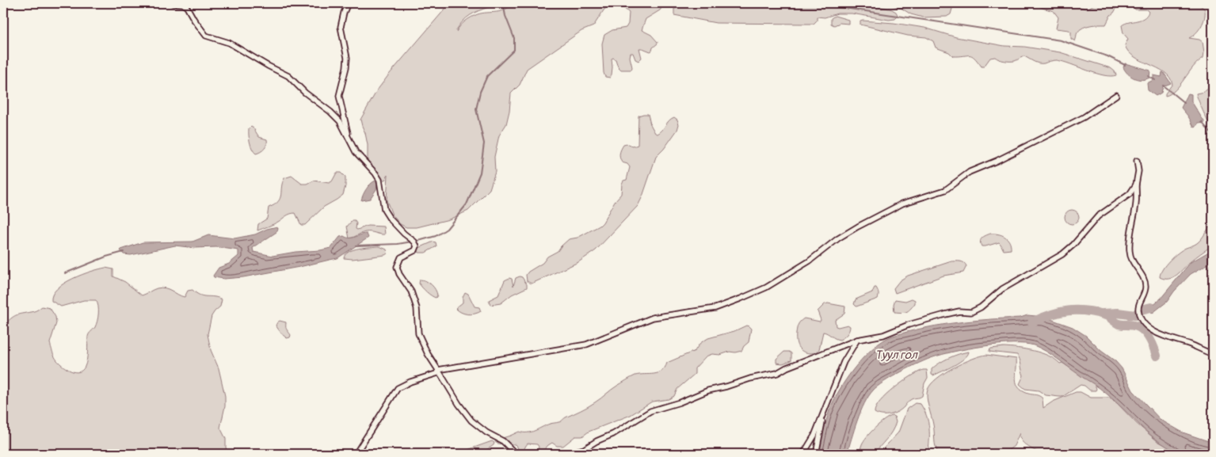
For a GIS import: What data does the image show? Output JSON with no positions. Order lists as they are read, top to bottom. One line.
{"water":["Туул гол"]}
